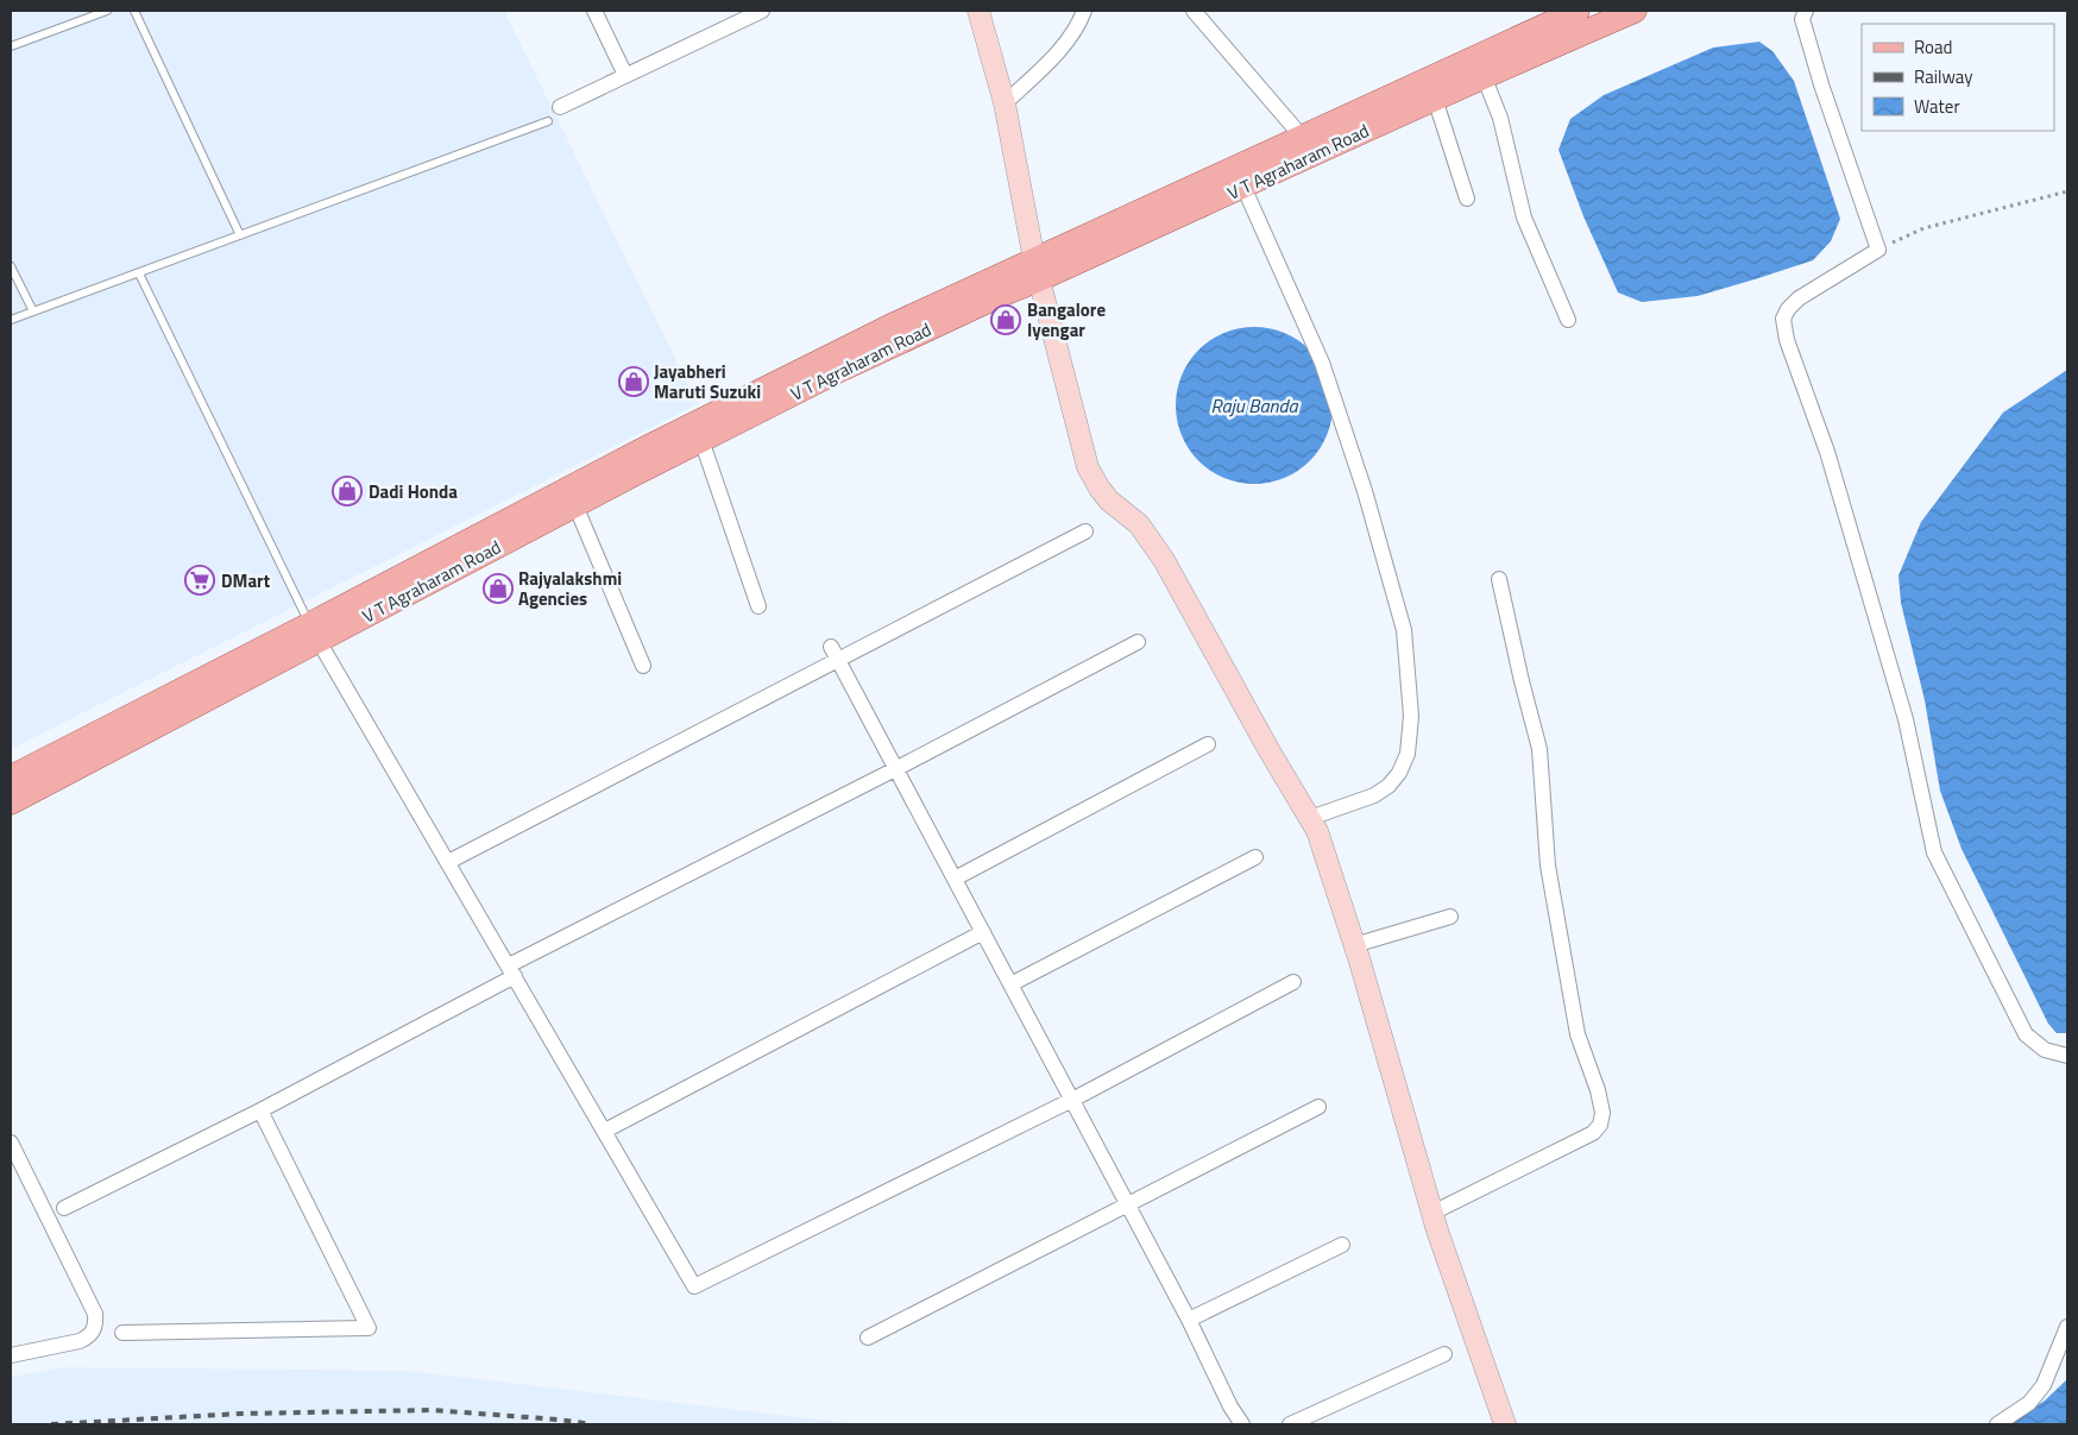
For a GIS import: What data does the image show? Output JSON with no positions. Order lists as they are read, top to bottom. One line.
{"streets":{"main road":["V T Agraharam Road"]},"water":["Raju Banda"],"places":{"shop":["Bangalore Iyengar","Jayabheri Maruti Suzuki","Dadi Honda","Rajyalakshmi Agencies"],"supermarket":["DMart"]},"legend":["Road","Railway","Water"]}
